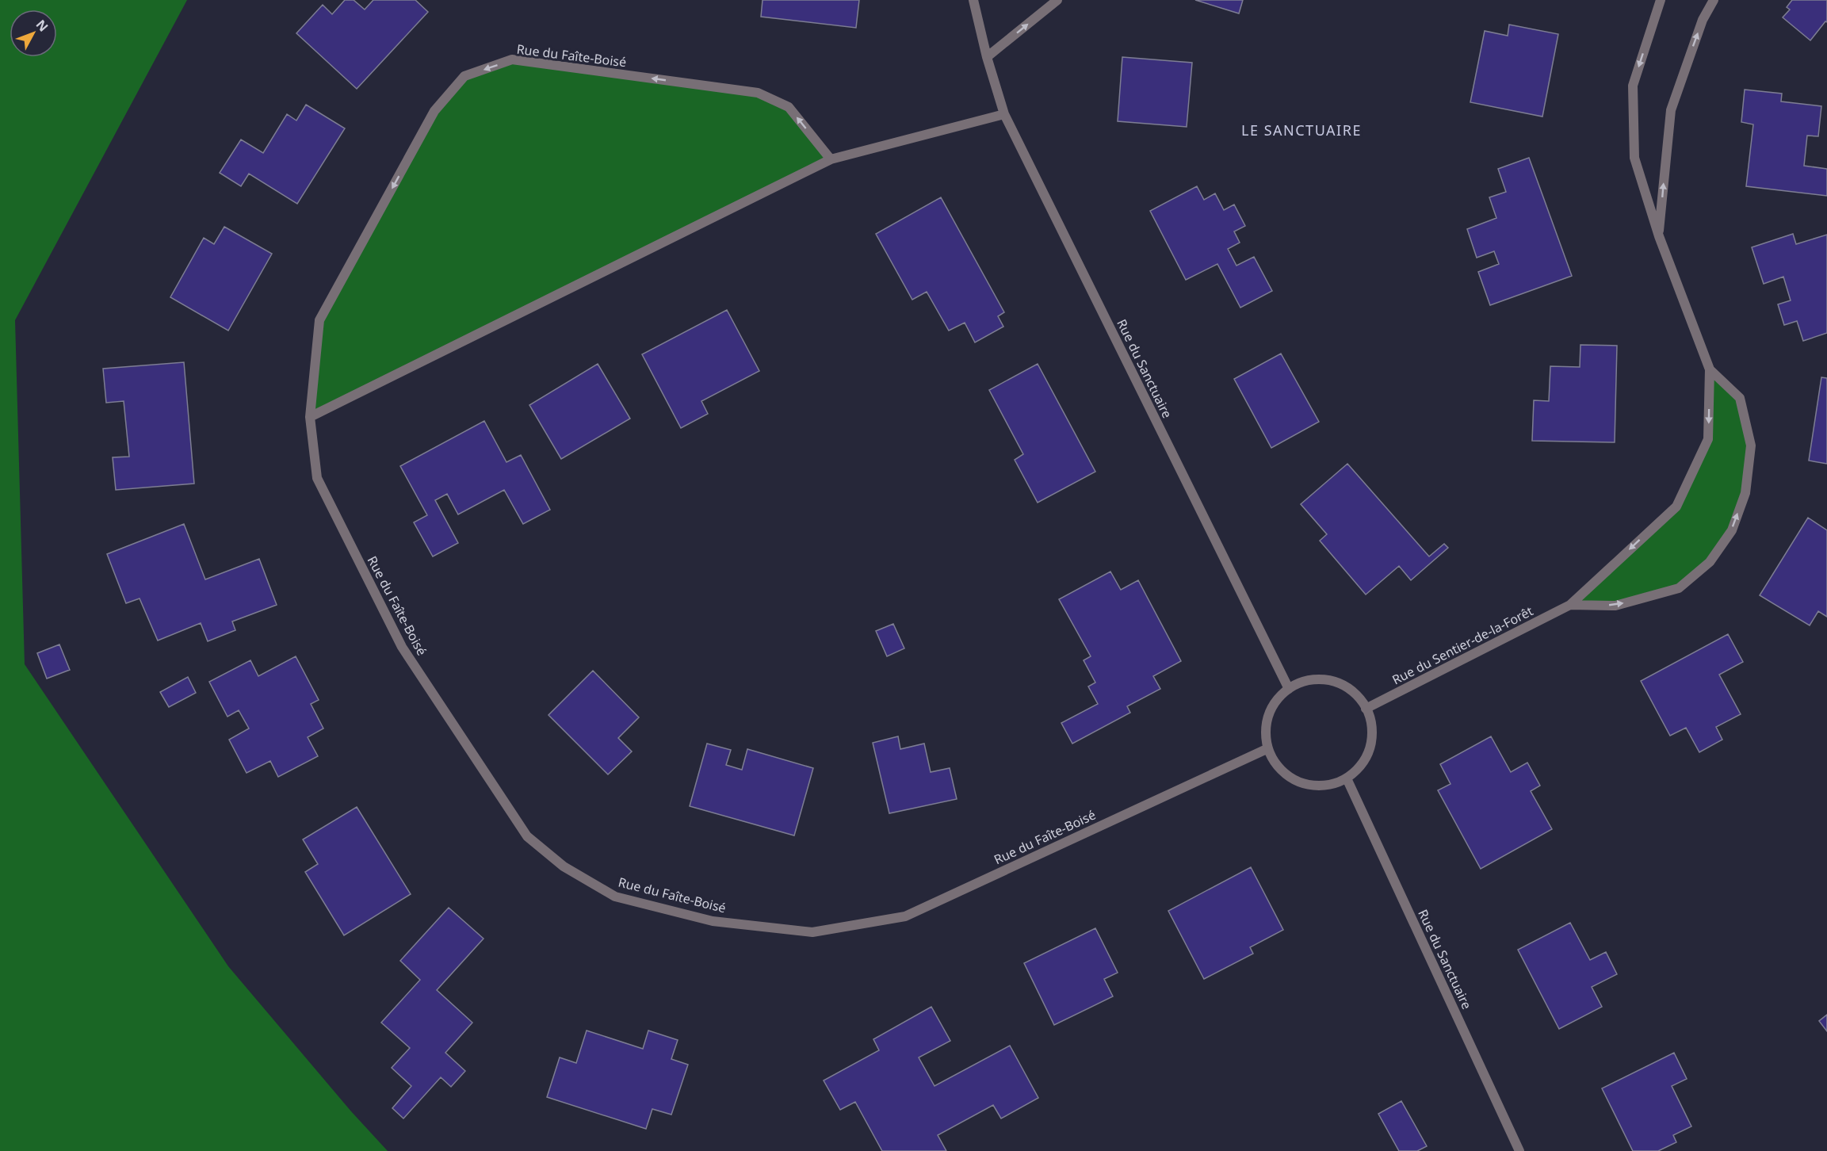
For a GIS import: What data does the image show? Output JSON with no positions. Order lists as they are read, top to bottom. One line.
{"streets":{"street":["Rue du Faîte-Boisé","Rue du Sanctuaire","Rue du Sentier-de-la-Forêt"]},"crossings":[["Rue du Faîte-Boisé","Rue du Sanctuaire"],["Rue du Faîte-Boisé","Rue du Sentier-de-la-Forêt"],["Rue du Sanctuaire","Rue du Sentier-de-la-Forêt"]],"districts":["LE SANCTUAIRE"],"north":"top right"}
